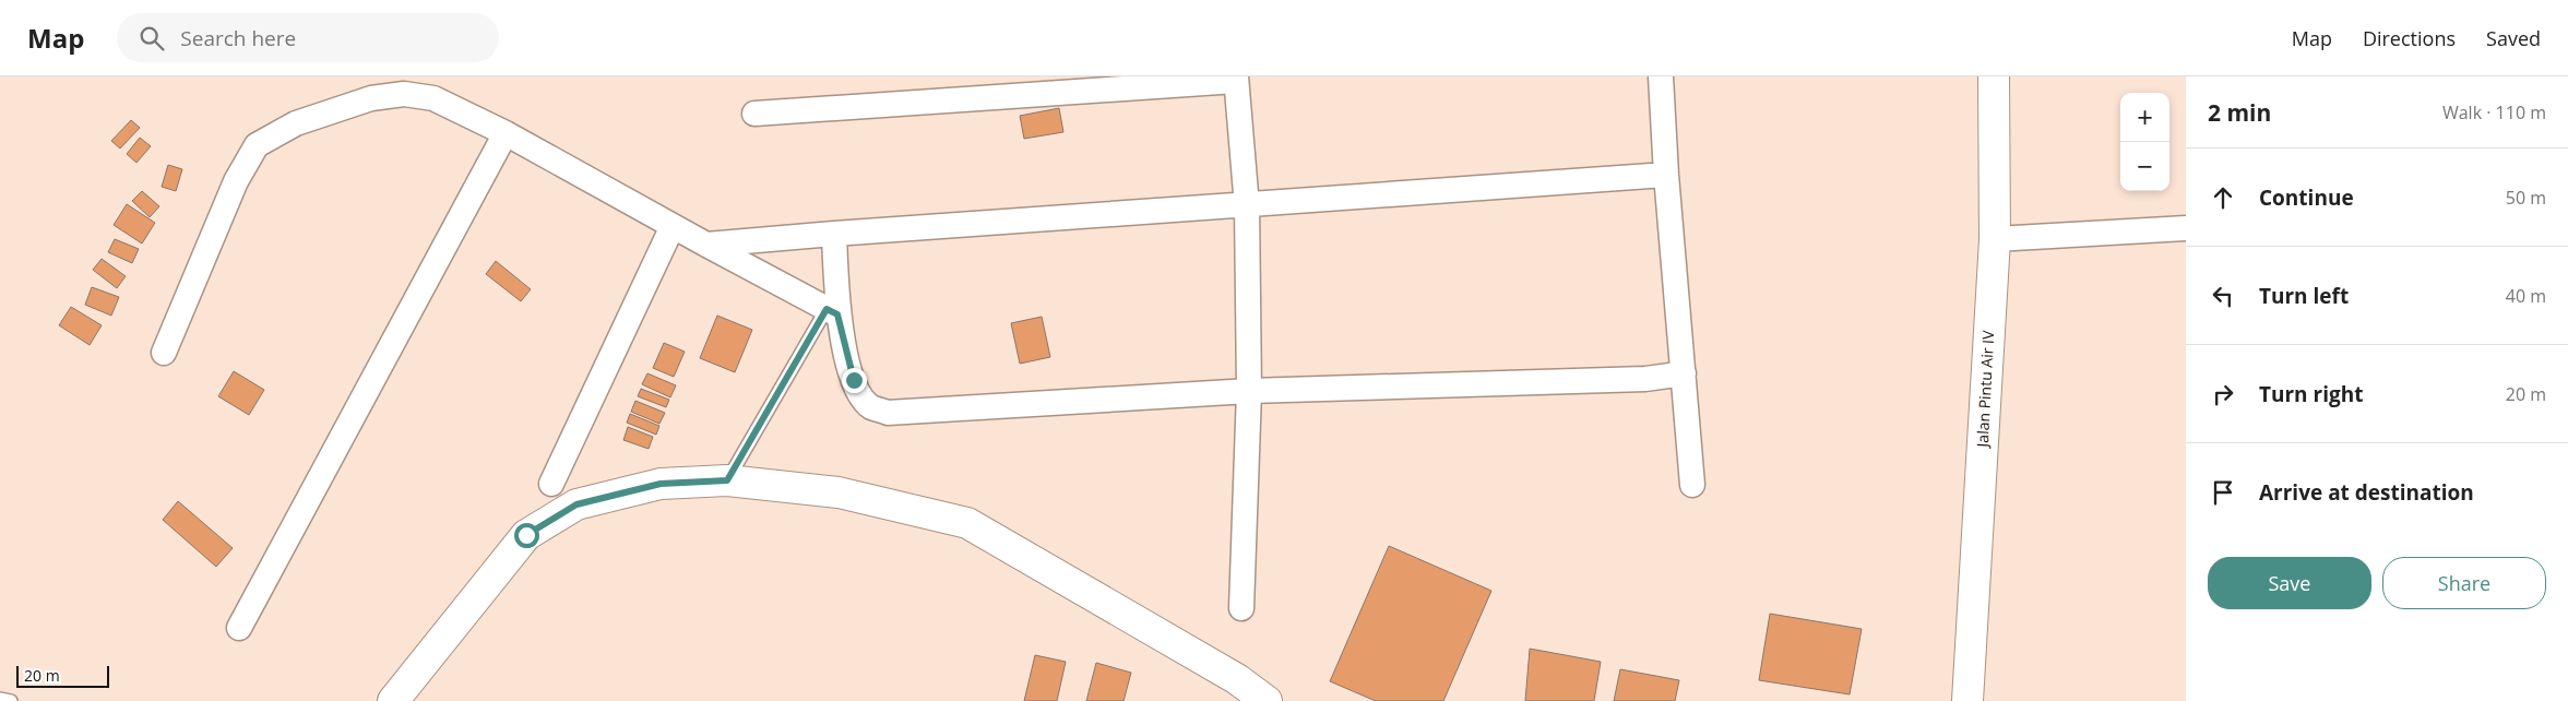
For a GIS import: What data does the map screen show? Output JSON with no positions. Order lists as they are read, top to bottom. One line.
{"streets":{"main road":["Jalan Pintu Air IV"]},"scale_bar":"20 m","page":{"header":"Map","search":"Search here","nav":["Map","Directions","Saved"],"heading":["2 min","Walk · 110 m"],"map_buttons":["+","−"],"list":[["Continue","50 m"],["Turn left","40 m"],["Turn right","20 m"],"Arrive at destination"],"buttons":["Save","Share"],"scale":"20 m"}}
